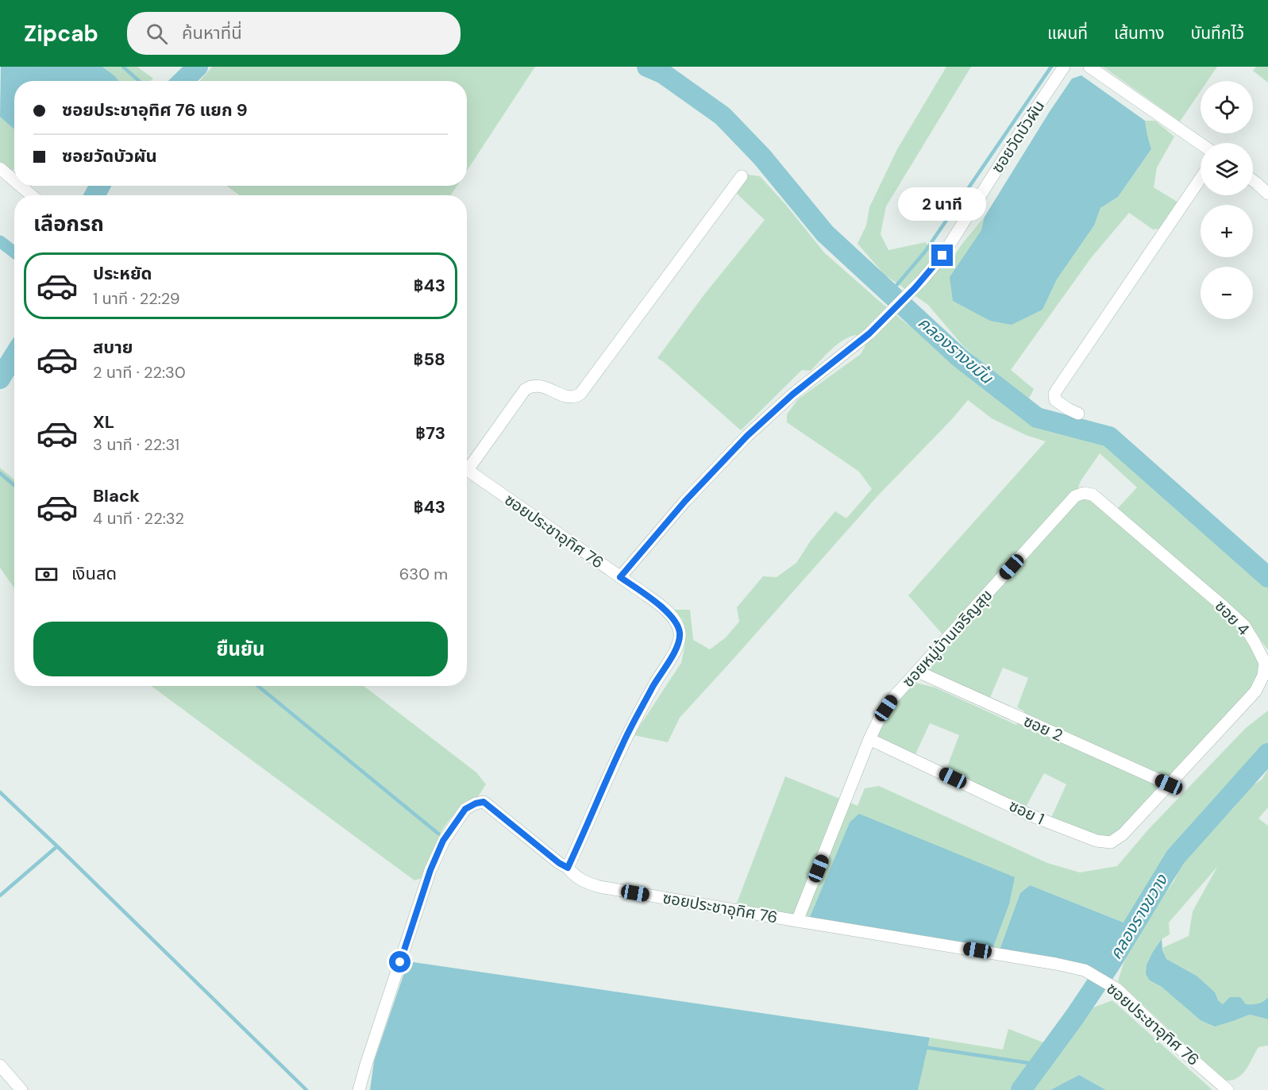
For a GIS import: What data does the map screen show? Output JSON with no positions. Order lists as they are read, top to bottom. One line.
{"streets":{"street":["ซอยวัดบัวผัน","ซอยประชาอุทิศ 76","ซอย 4","ซอยหมู่บ้านเจริญสุข","ซอย 2","ซอย 1"]},"crossings":[["ซอยวัดบัวผัน","ซอยประชาอุทิศ 76"],["ซอยประชาอุทิศ 76","ซอยหมู่บ้านเจริญสุข"],["ซอย 4","ซอยหมู่บ้านเจริญสุข"],["ซอย 4","ซอย 2"],["ซอย 4","ซอย 1"],["ซอยหมู่บ้านเจริญสุข","ซอย 2"],["ซอยหมู่บ้านเจริญสุข","ซอย 1"],["ซอย 2","ซอย 1"]],"water":["คลองรางขมิ้น","คลองรางขวาง"],"page":{"header":"Zipcab","search":"ค้นหาที่นี่","nav":["แผนที่","เส้นทาง","บันทึกไว้"],"map_buttons":["+","−"],"banner":["ซอยประชาอุทิศ 76 แยก 9","ซอยวัดบัวผัน"],"bubble":"2 นาที","heading":"เลือกรถ","list":[{"name":"ประหยัด","note":"1 นาที · 22:29","value":"฿43"},{"name":"สบาย","note":"2 นาที · 22:30","value":"฿58"},{"name":"XL","note":"3 นาที · 22:31","value":"฿73"},{"name":"Black","note":"4 นาที · 22:32","value":"฿43"}],"pay":["เงินสด","630 m"],"buttons":"ยืนยัน"}}
